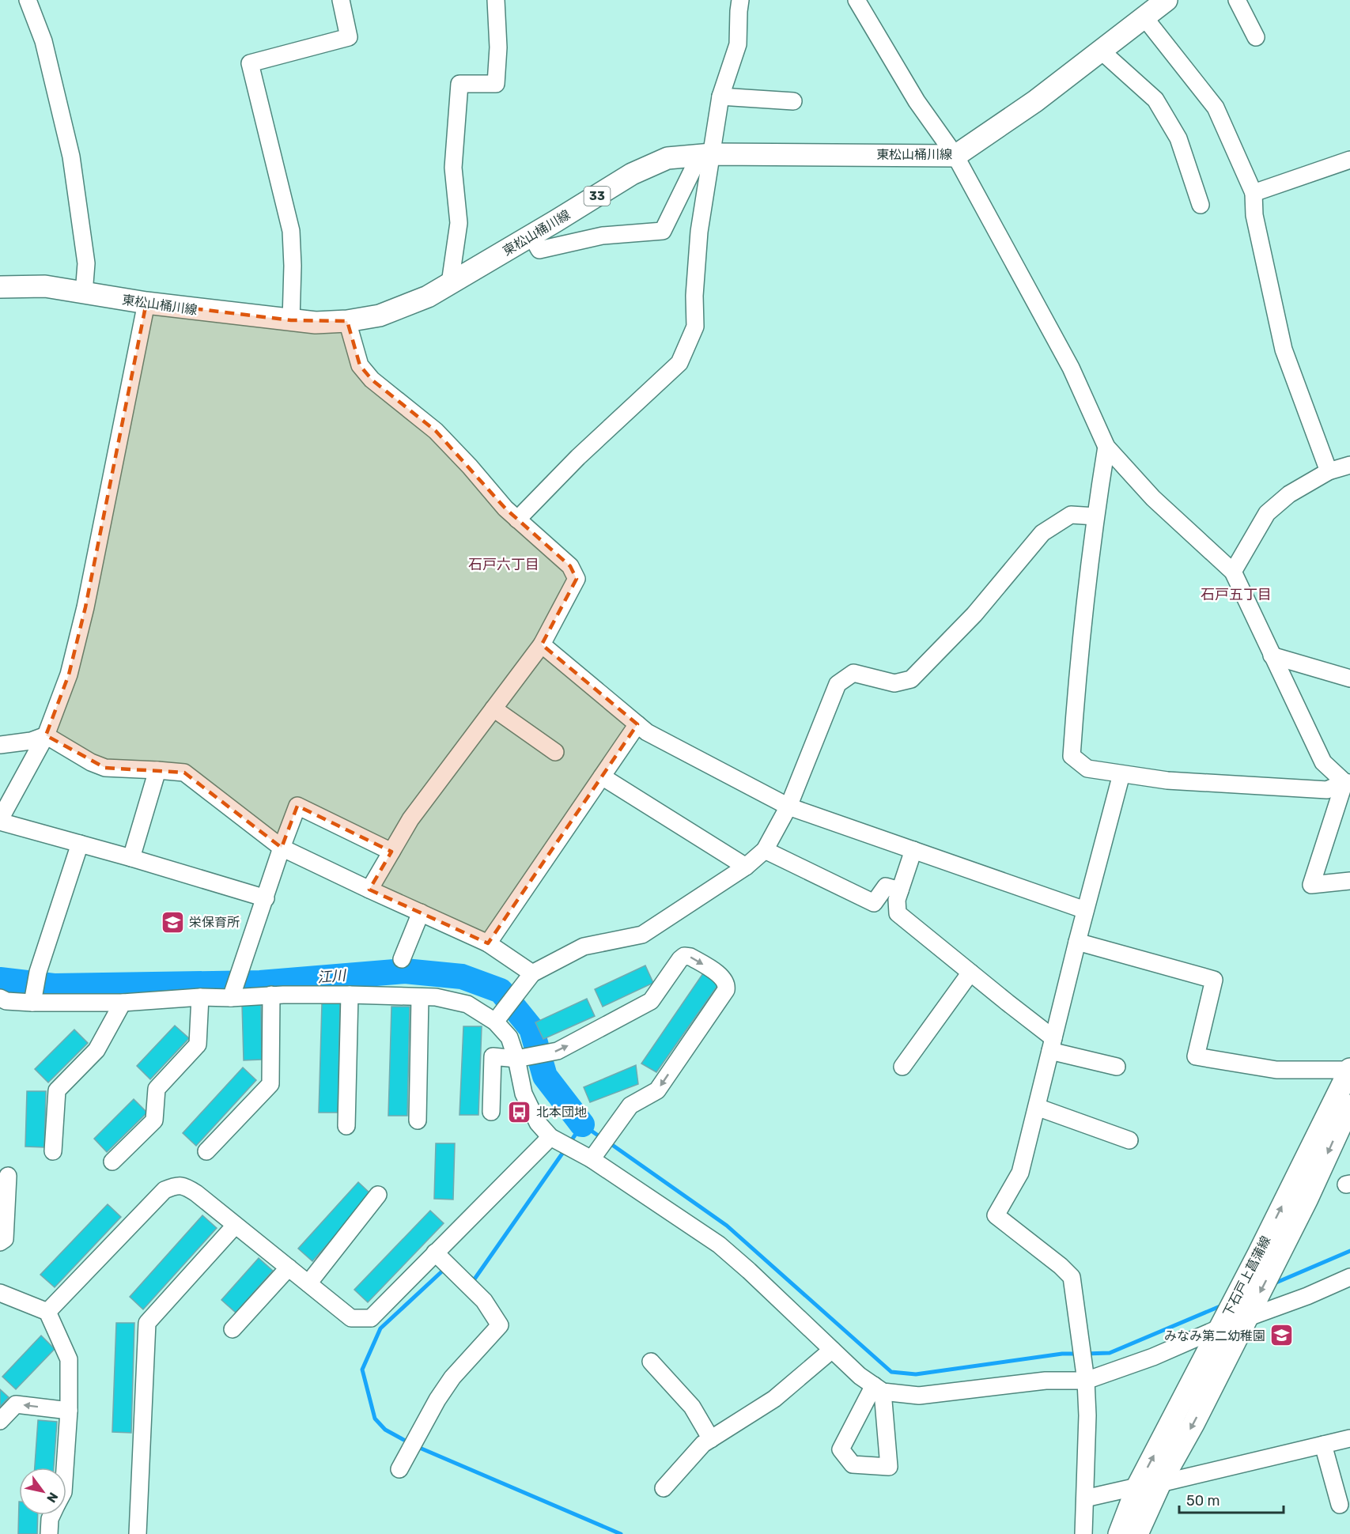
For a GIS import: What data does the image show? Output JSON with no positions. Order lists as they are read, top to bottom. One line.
{"streets":{"main road":["東松山桶川線","33","下石戸上菖蒲線"]},"districts":["石戸六丁目","石戸五丁目"],"water":["江川"],"places":{"school or university":["栄保育所","みなみ第二幼稚園"],"bus stop":["北本団地"]},"scale_bar":"50 m","north":"bottom right"}
